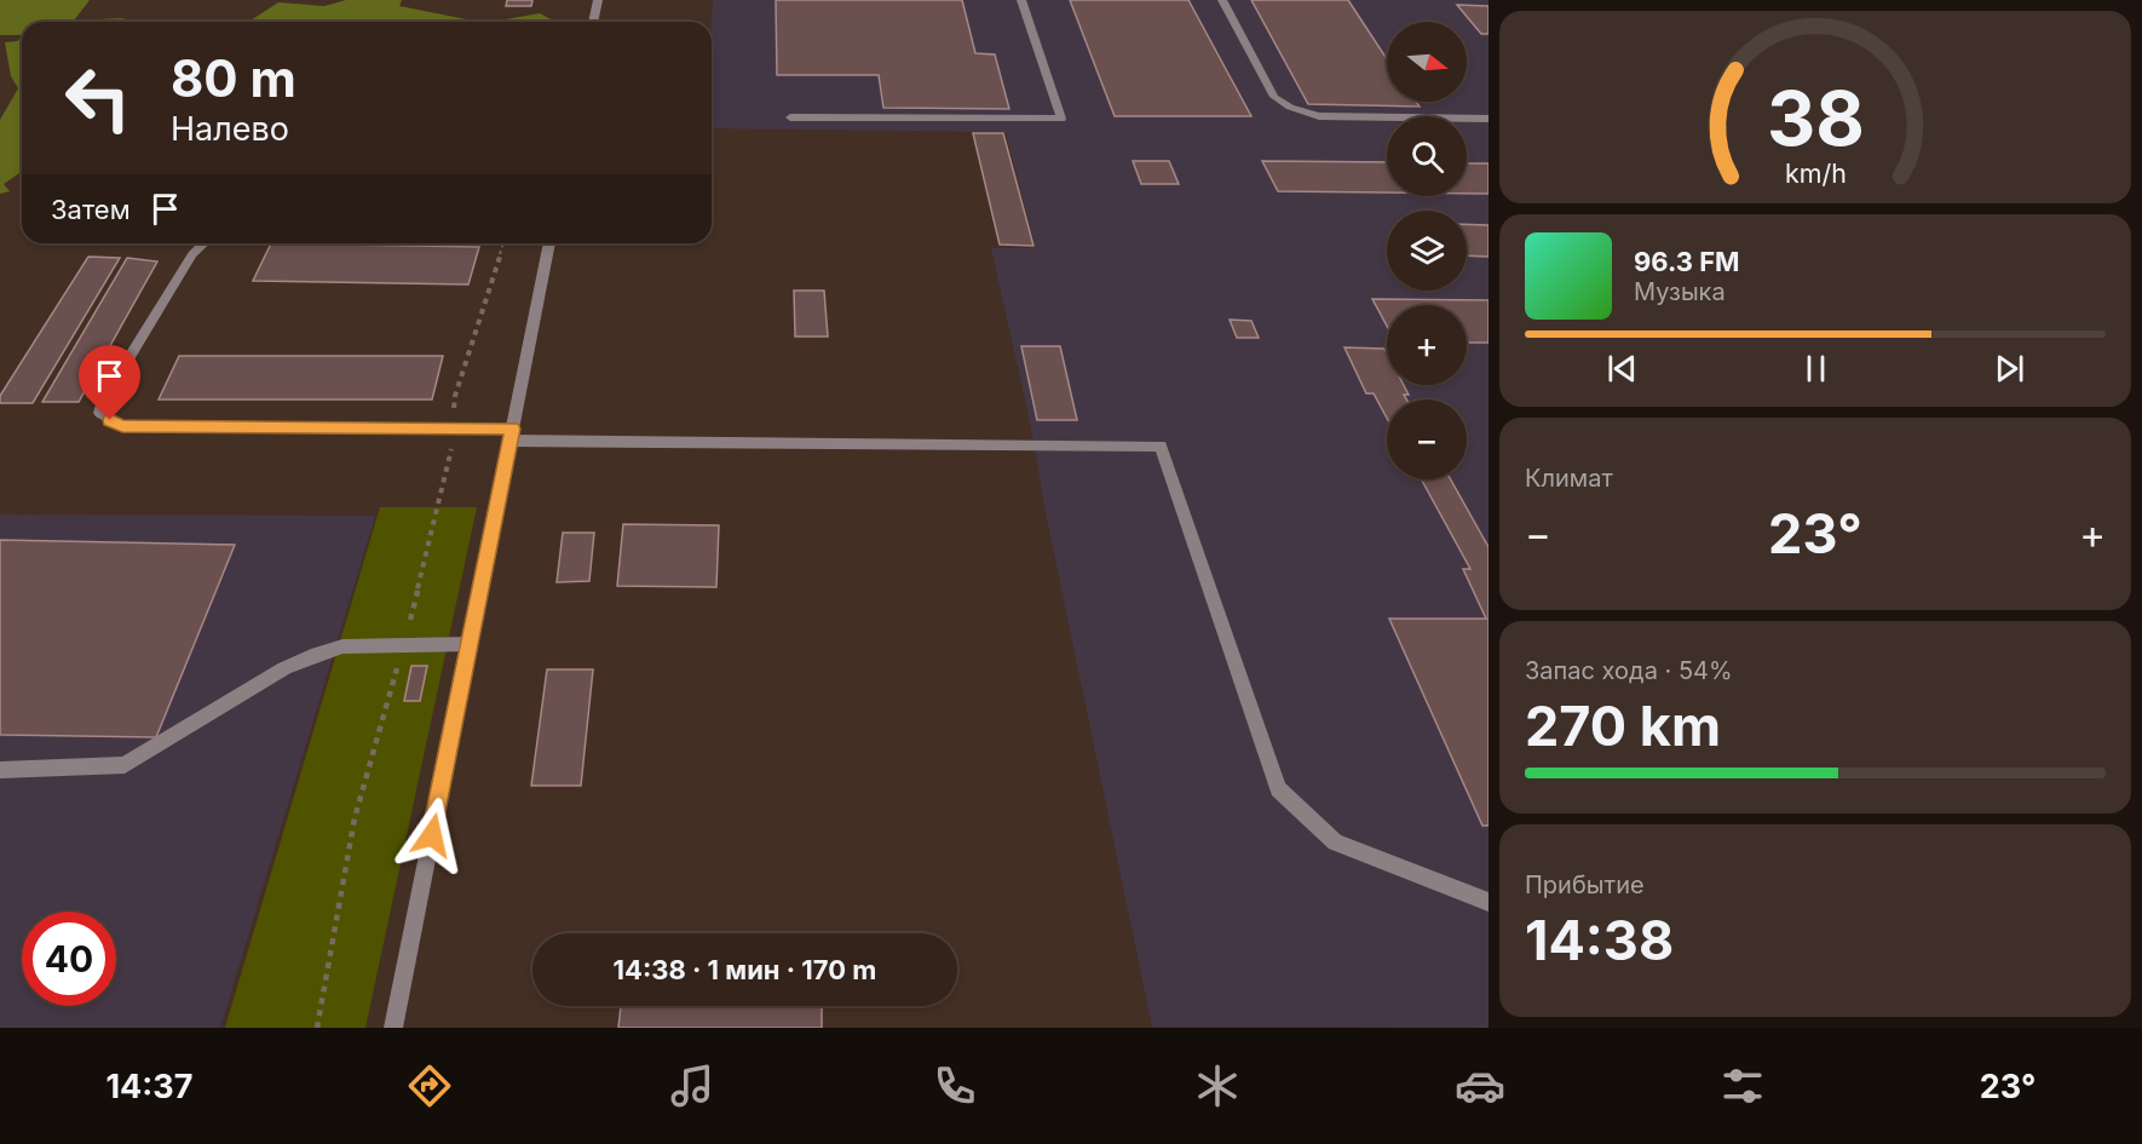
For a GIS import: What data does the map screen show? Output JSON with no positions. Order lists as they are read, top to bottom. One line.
{"north":"right","page":{"map_buttons":["+","−"],"turn":["80 m","Налево"],"then":"Затем","song":["96.3 FM","Музыка"],"tile":["Климат",["Запас хода · 54%","270 km"],["Прибытие","14:38"]],"heat":["−","23°","+"],"limit":"40","trip":"14:38 · 1 мин · 170 m","tabs":["14:37","23°"],"gauge":["38","km/h"]}}
